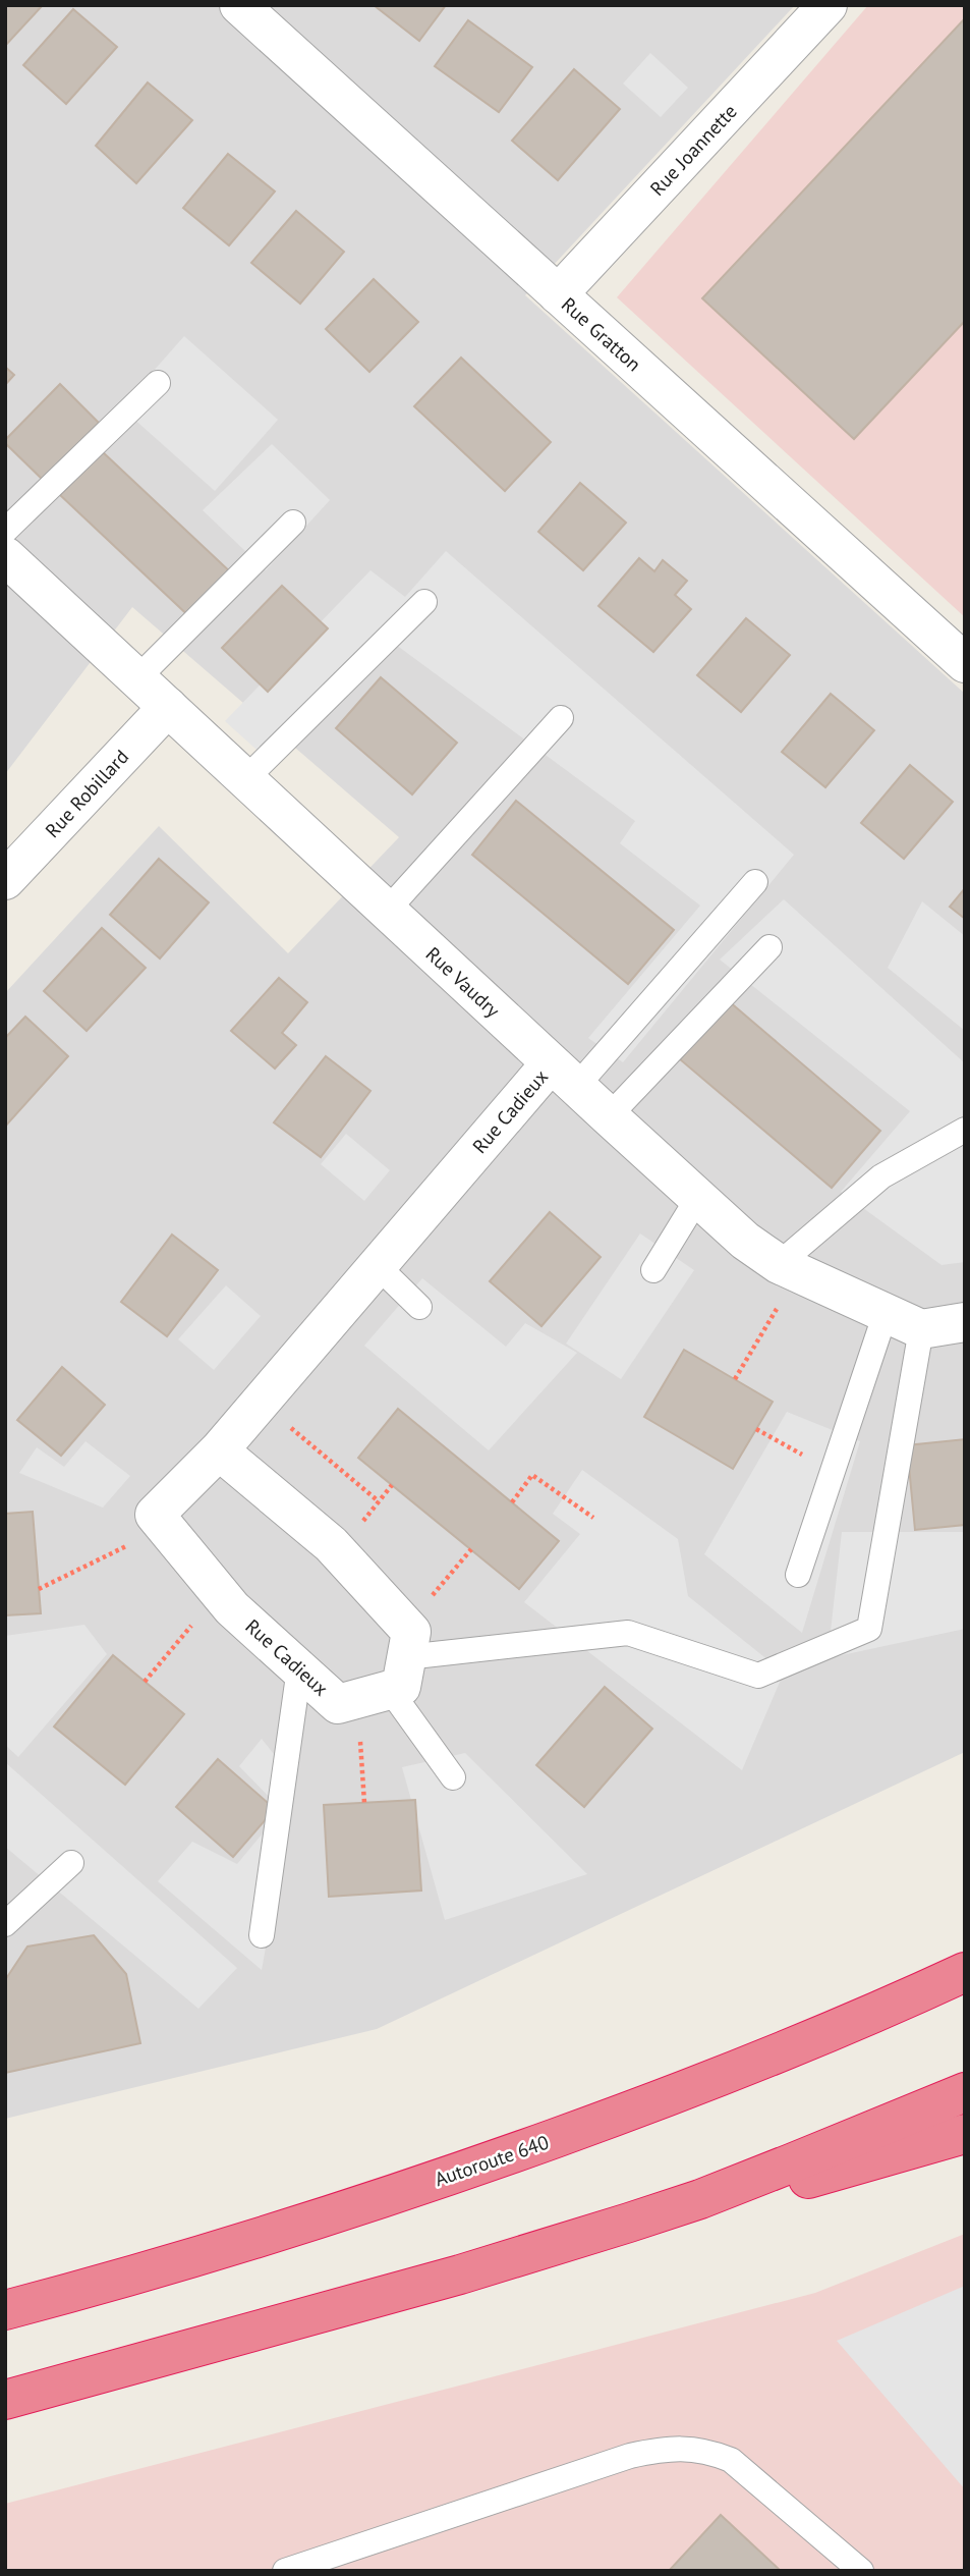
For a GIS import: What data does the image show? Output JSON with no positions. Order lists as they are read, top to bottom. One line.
{"streets":{"highway":["Autoroute 640"],"street":["Rue Joannette","Rue Gratton","Rue Robillard","Rue Vaudry","Rue Cadieux"]},"crossings":[["Rue Joannette","Rue Gratton"],["Rue Robillard","Rue Vaudry"],["Rue Vaudry","Rue Cadieux"]]}
